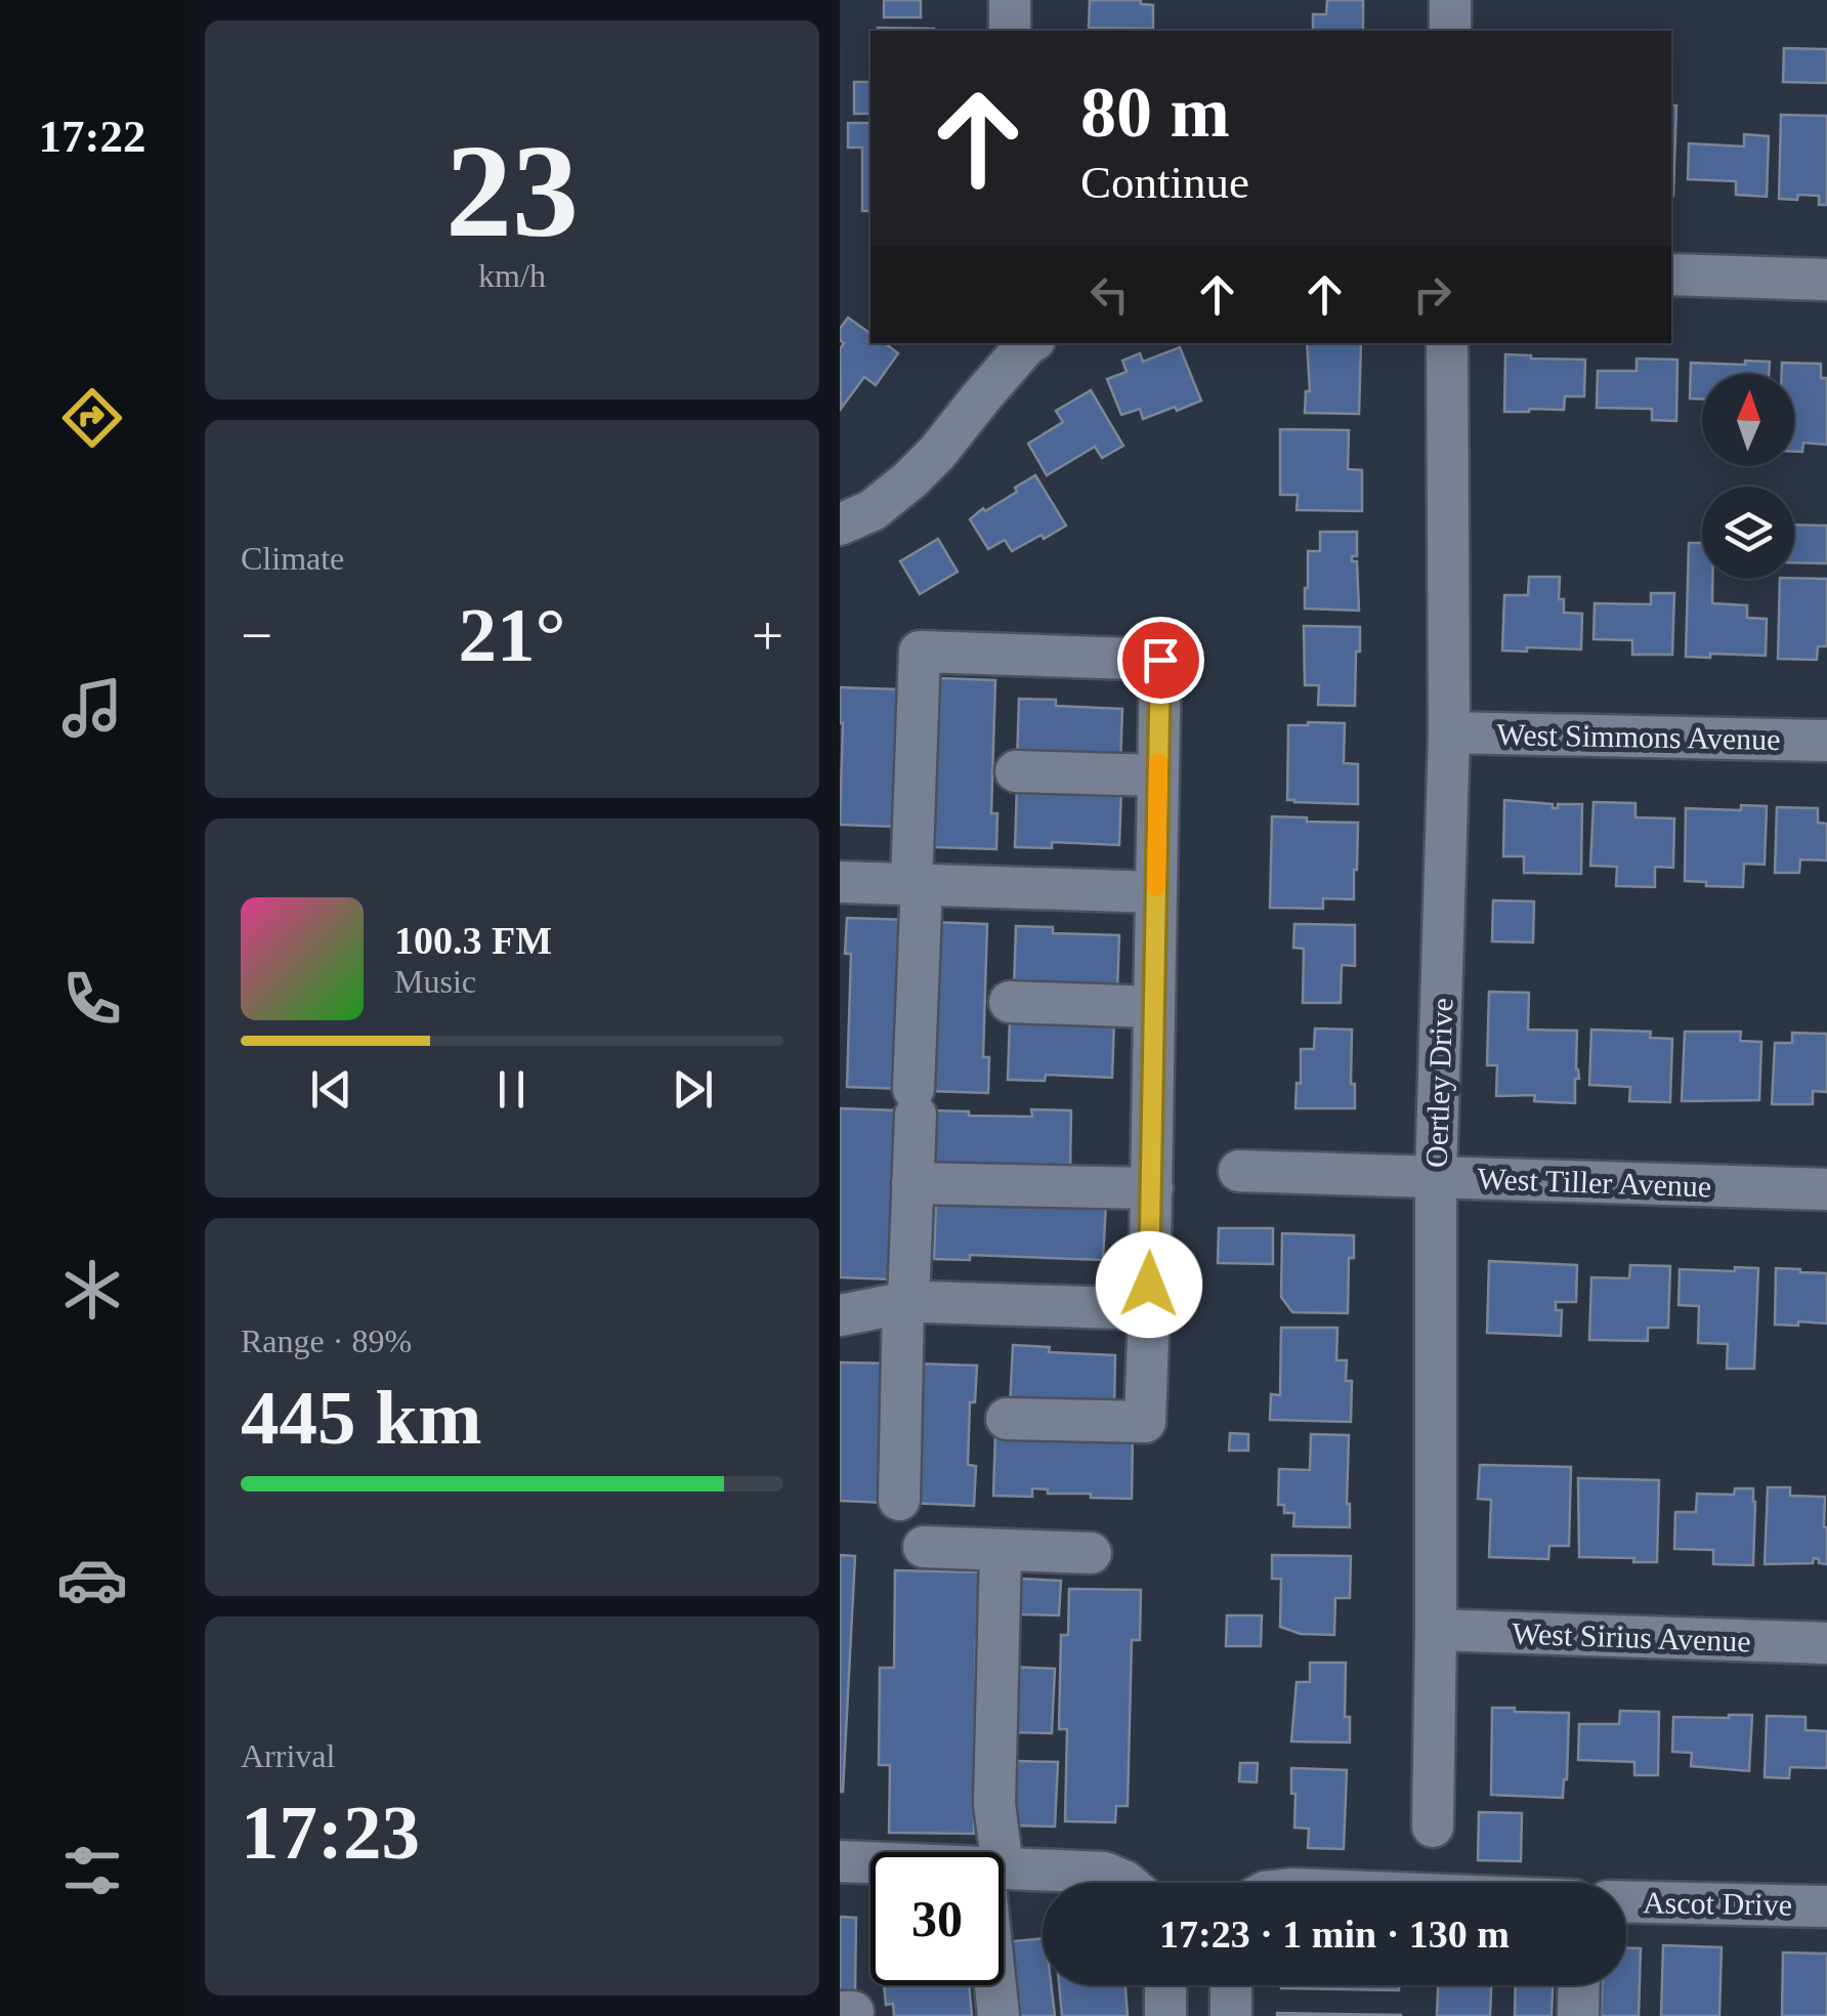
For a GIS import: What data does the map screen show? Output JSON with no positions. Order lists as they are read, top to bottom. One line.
{"streets":{"street":["West Simmons Avenue","Oertley Drive","West Tiller Avenue","West Sirius Avenue","Ascot Drive"]},"crossings":[["West Simmons Avenue","Oertley Drive"],["Oertley Drive","West Tiller Avenue"],["Oertley Drive","West Sirius Avenue"]],"north":"top","page":{"tabs":"17:22","tile":[["23","km/h"],"Climate",["Range · 89%","445 km"],["Arrival","17:23"]],"turn":["80 m","Continue"],"heat":["−","21°","+"],"song":["100.3 FM","Music"],"limit":"30","trip":"17:23 · 1 min · 130 m"}}
